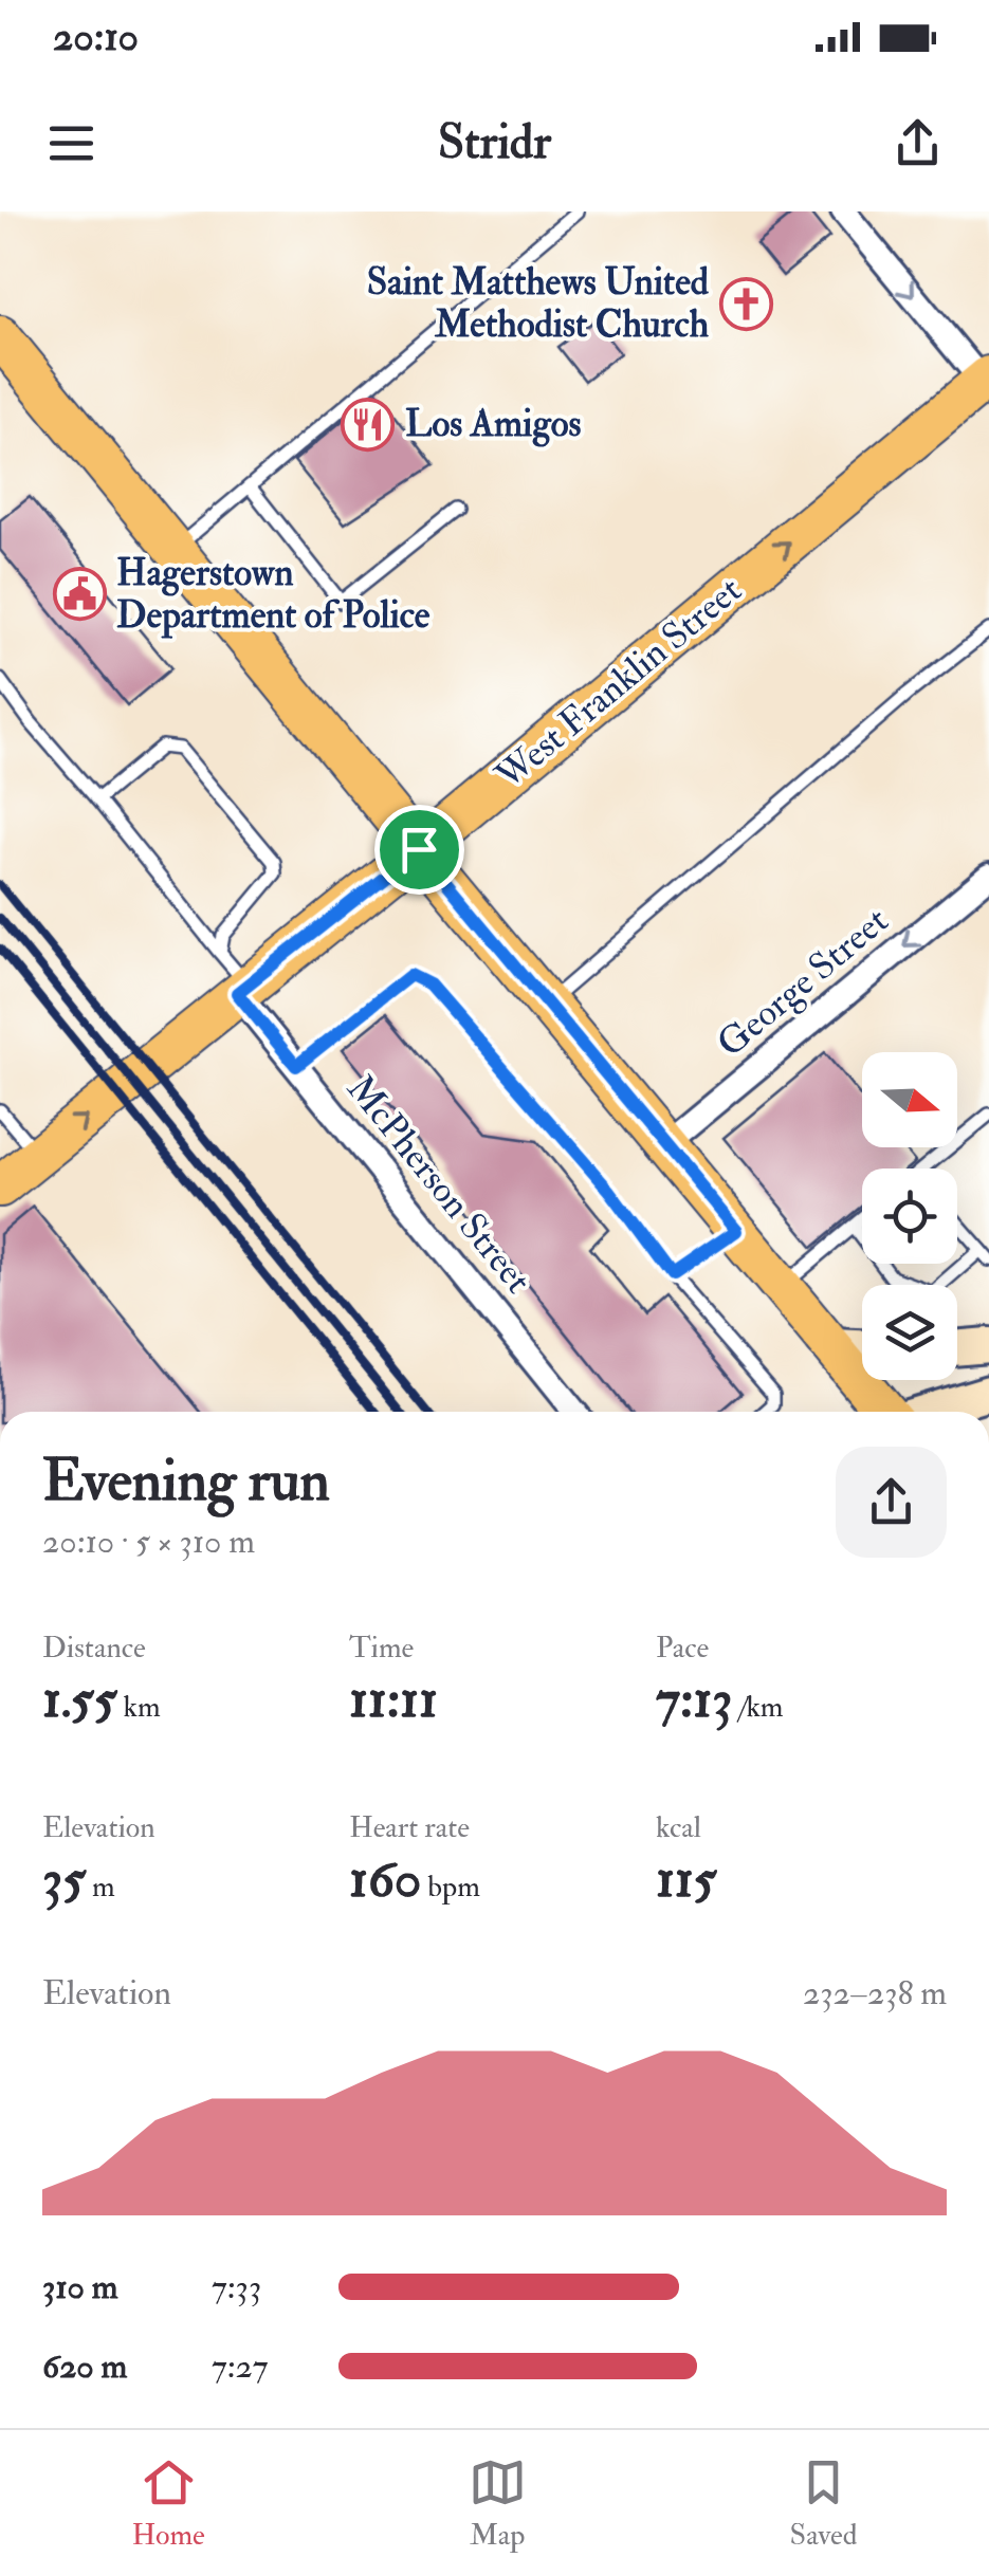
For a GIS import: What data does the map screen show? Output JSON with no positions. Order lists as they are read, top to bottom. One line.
{"streets":{"main road":["West Franklin Street"],"street":["George Street","McPherson Street"]},"crossings":[["West Franklin Street","McPherson Street"]],"one_way":["West Franklin Street","George Street"],"places":{"church":["Saint Matthews United Methodist Church"],"restaurant":["Los Amigos"],"public building":["Hagerstown Department of Police"]},"north":"right","page":{"status":"20:10","header":"Stridr","heading":["Evening run","20:10 · 5 × 310 m"],"stats":[["Distance","1.55 km"],["Time","11:11"],["Pace","7:13 /km"],["Elevation","35 m"],["Heart rate","160 bpm"],["kcal","115"]],"chart":["Elevation","232–238 m"],"list":[{"name":"310 m","note":"7:33"},{"name":"620 m","note":"7:27"}],"tabs":["Home","Map","Saved"]}}
